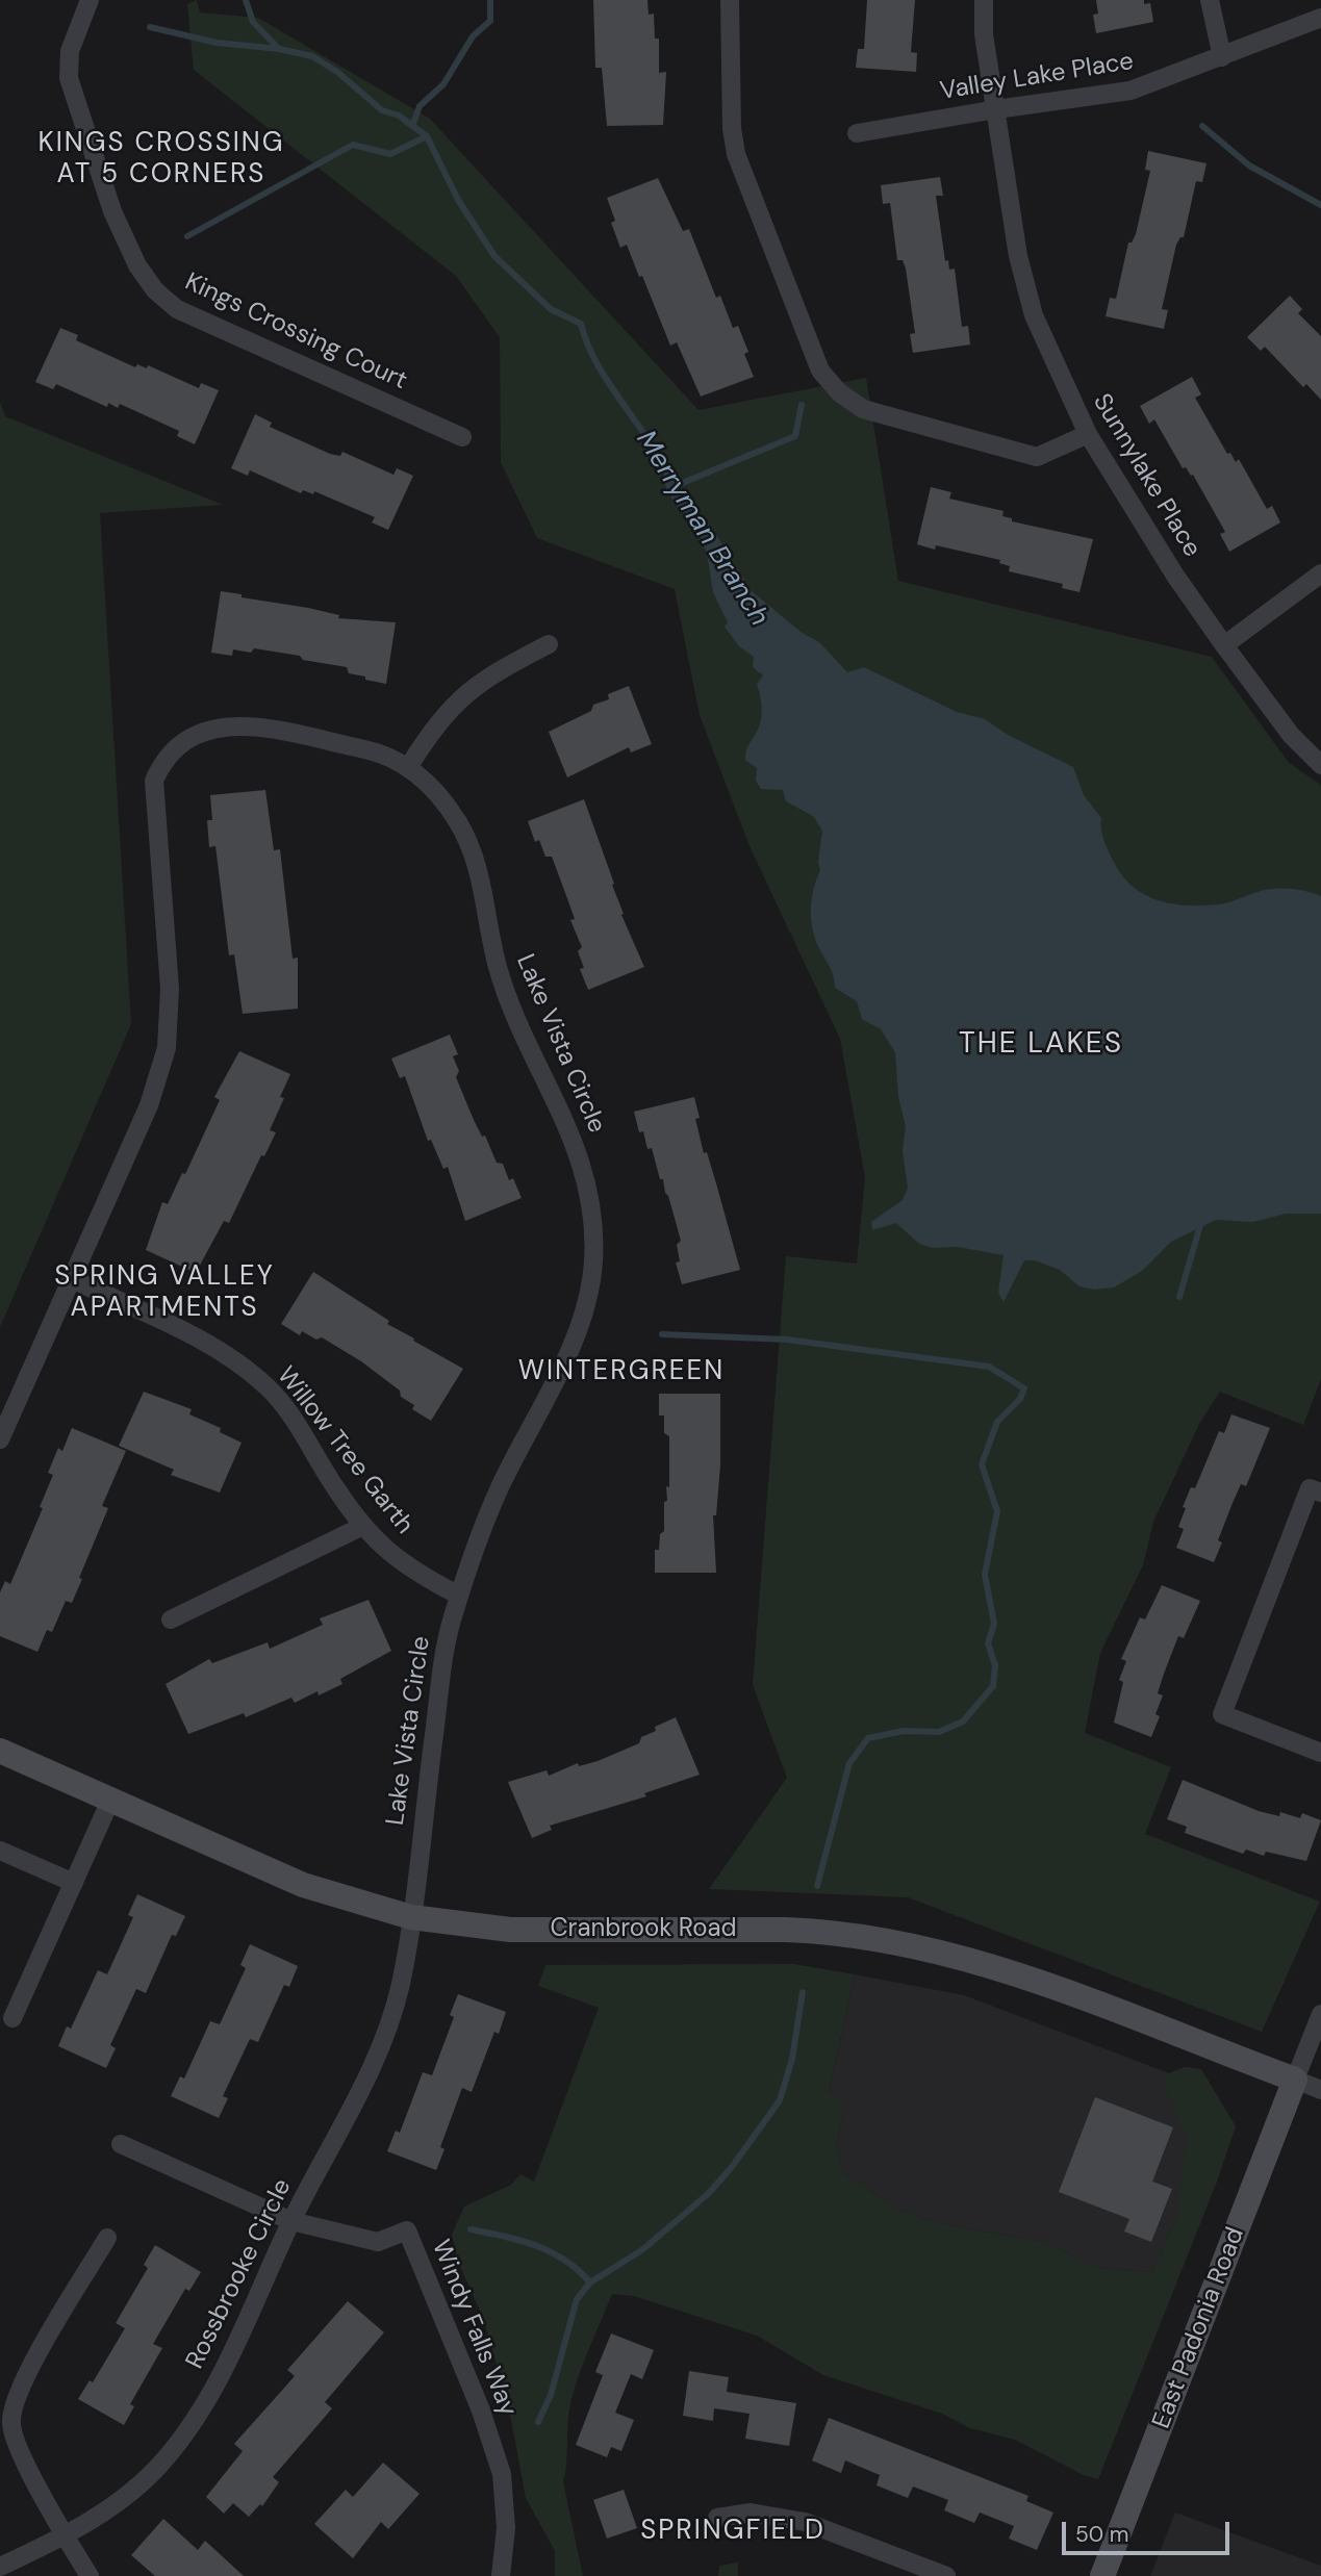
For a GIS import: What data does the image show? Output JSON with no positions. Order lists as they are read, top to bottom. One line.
{"streets":{"street":["Valley Lake Place","Kings Crossing Court","Sunnylake Place","Lake Vista Circle","Willow Tree Garth","Cranbrook Road","Rossbrooke Circle","Windy Falls Way","East Padonia Road"]},"crossings":[["Valley Lake Place","Sunnylake Place"],["Lake Vista Circle","Willow Tree Garth"],["Lake Vista Circle","Cranbrook Road"],["Lake Vista Circle","Rossbrooke Circle"],["Cranbrook Road","Rossbrooke Circle"],["Cranbrook Road","East Padonia Road"],["Rossbrooke Circle","Windy Falls Way"]],"districts":["KINGS CROSSING AT 5 CORNERS","THE LAKES","SPRING VALLEY APARTMENTS","WINTERGREEN","SPRINGFIELD"],"water":["Merryman Branch"],"scale_bar":"50 m"}
